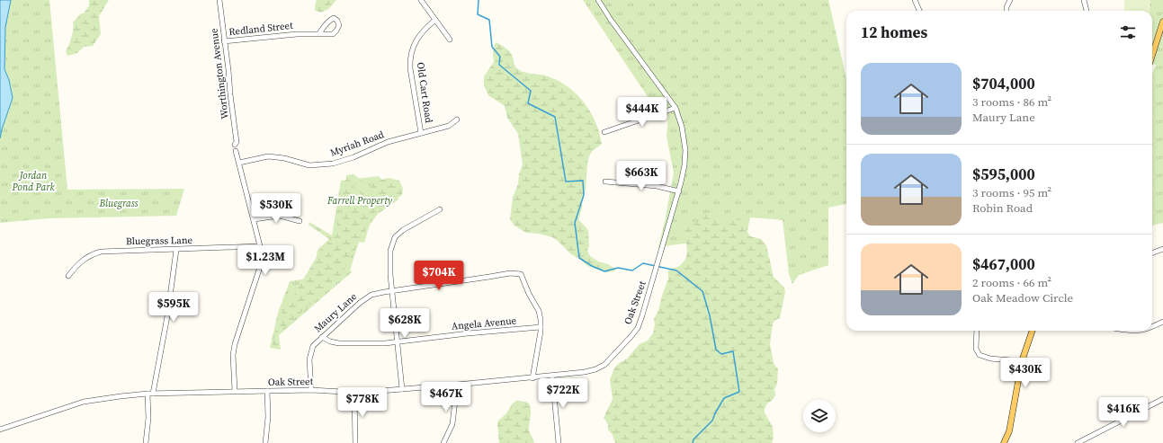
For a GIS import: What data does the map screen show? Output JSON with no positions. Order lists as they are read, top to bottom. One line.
{"streets":{"street":["Redland Street","Worthington Avenue","Old Cart Road","Myriah Road","Bluegrass Lane","Oak Street","Maury Lane","Angela Avenue"]},"crossings":[["Redland Street","Worthington Avenue"],["Old Cart Road","Myriah Road"],["Oak Street","Maury Lane"],["Maury Lane","Angela Avenue"]],"parks":["Jordan Pond Park","Farrell Property","Bluegrass"],"page":{"heading":"12 homes","list":[{"name":"$704,000","note":"3 rooms · 86 m² · Maury Lane"},{"name":"$595,000","note":"3 rooms · 95 m² · Robin Road"},{"name":"$467,000","note":"2 rooms · 66 m² · Oak Meadow Circle"}],"price":["$444K","$663K","$530K","$1.23M","$704K","$595K","$628K","$430K","$722K","$467K","$778K","$416K"]}}
